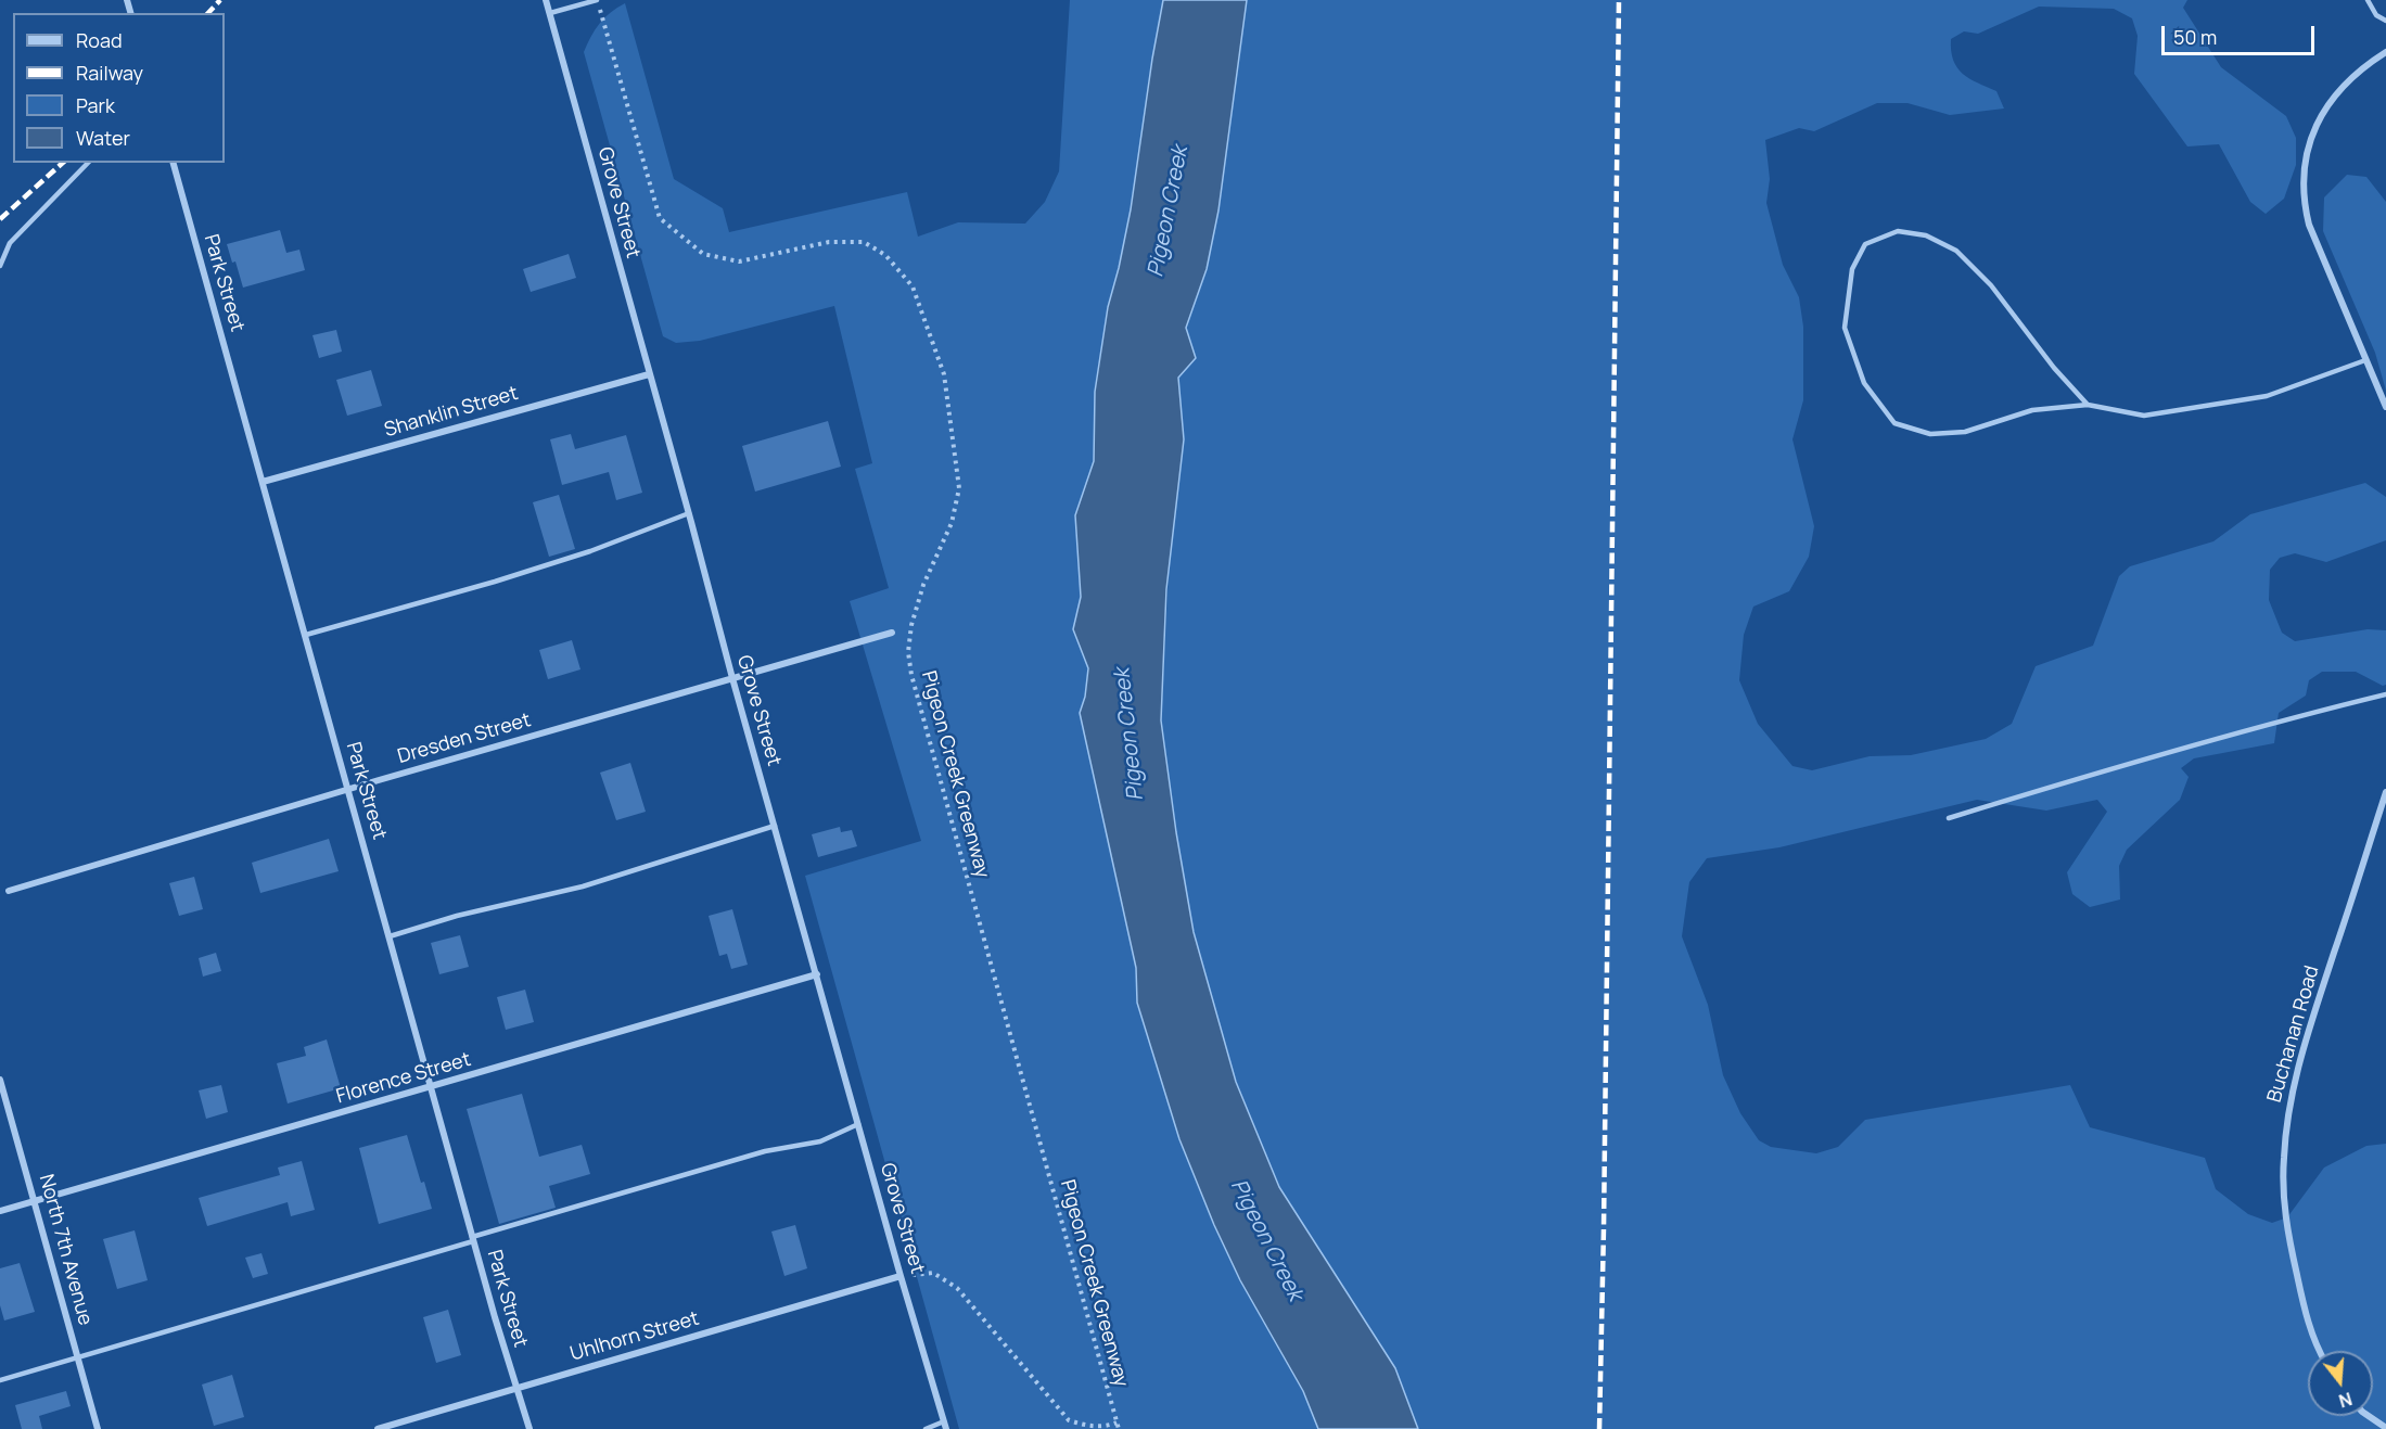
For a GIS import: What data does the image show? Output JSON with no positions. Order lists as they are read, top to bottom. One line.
{"streets":{"street":["Grove Street","Park Street","Shanklin Street","Dresden Street","Buchanan Road","Florence Street","North 7th Avenue","Uhlhorn Street"],"path":["Pigeon Creek Greenway"]},"crossings":[["Grove Street","Shanklin Street"],["Grove Street","Dresden Street"],["Grove Street","Florence Street"],["Grove Street","Uhlhorn Street"],["Park Street","Shanklin Street"],["Park Street","Dresden Street"],["Park Street","Florence Street"],["Park Street","Uhlhorn Street"],["Florence Street","North 7th Avenue"]],"water":["Pigeon Creek"],"legend":["Road","Railway","Park","Water"],"scale_bar":"50 m","north":"bottom"}
